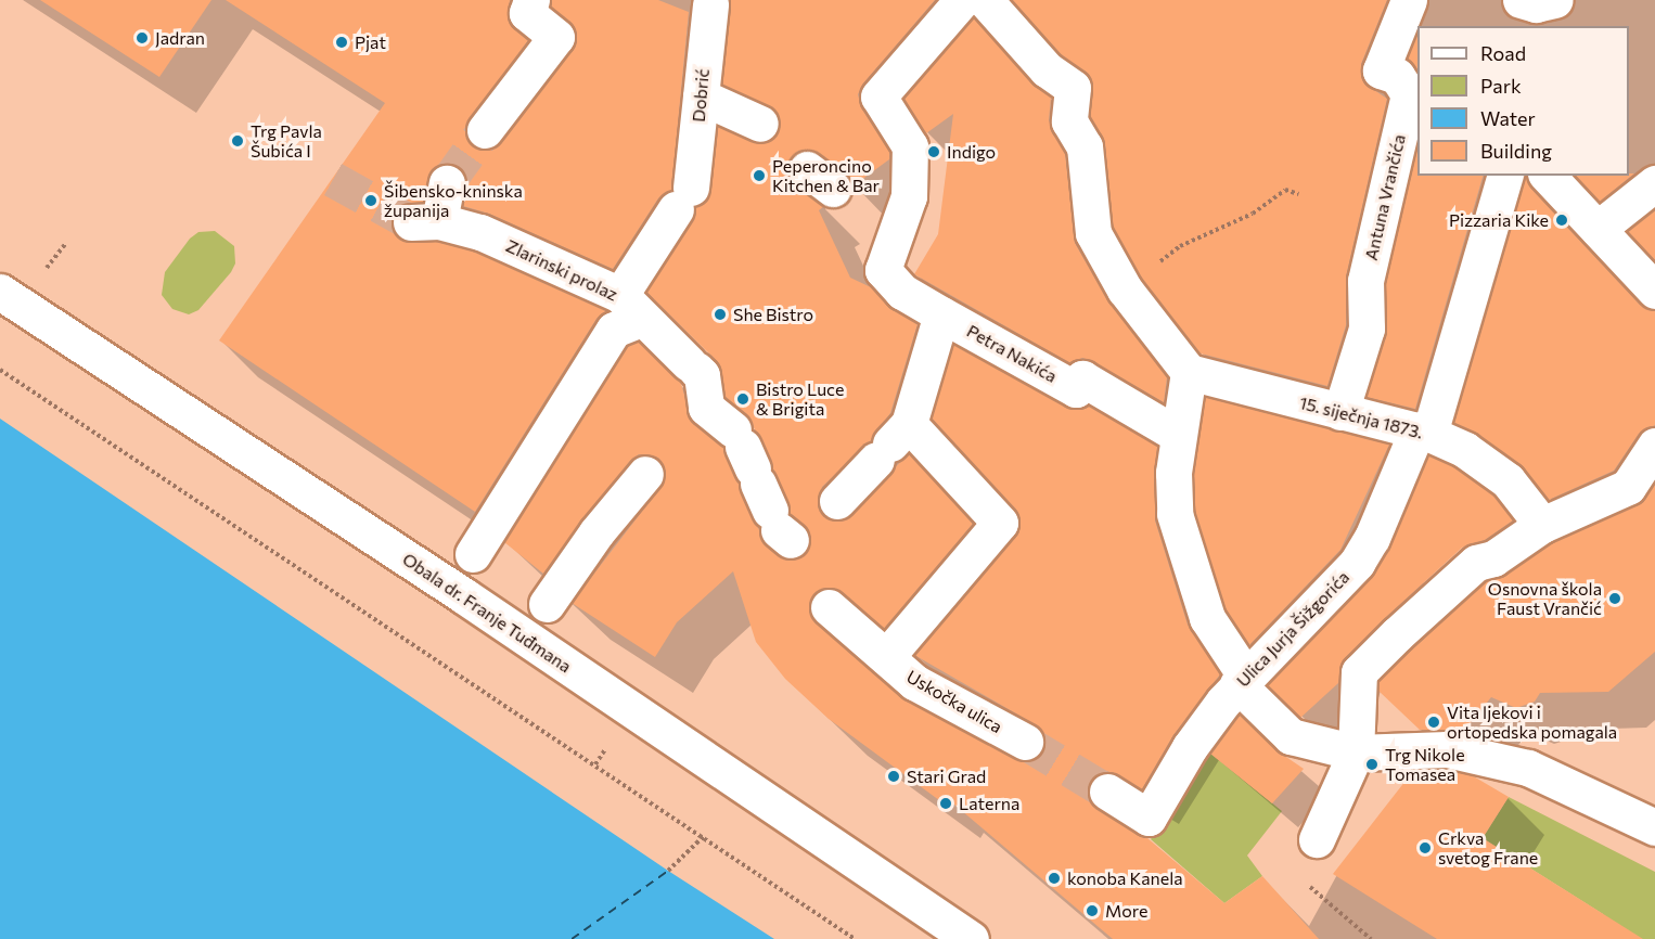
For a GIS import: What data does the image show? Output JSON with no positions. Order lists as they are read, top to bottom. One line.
{"streets":{"street":["Dobrić","Antuna Vrančića","Zlarinski prolaz","Petra Nakića","15. siječnja 1873.","Obala dr. Franje Tuđmana","Ulica Jurja Šižgorića","Uskočka ulica"]},"crossings":[["Dobrić","Zlarinski prolaz"],["Antuna Vrančića","15. siječnja 1873."],["15. siječnja 1873.","Ulica Jurja Šižgorića"]],"places":["Jadran","Pjat","Trg Pavla Šubića I","Indigo","Peperoncino Kitchen & Bar","Šibensko-kninska županija","Pizzaria Kike","She Bistro","Bistro Luce & Brigita","Osnovna škola Faust Vrančić","Vita ljekovi i ortopedska pomagala","Trg Nikole Tomasea","Stari Grad","Laterna","Crkva svetog Frane","konoba Kanela","More"],"legend":["Road","Park","Water","Building"]}
